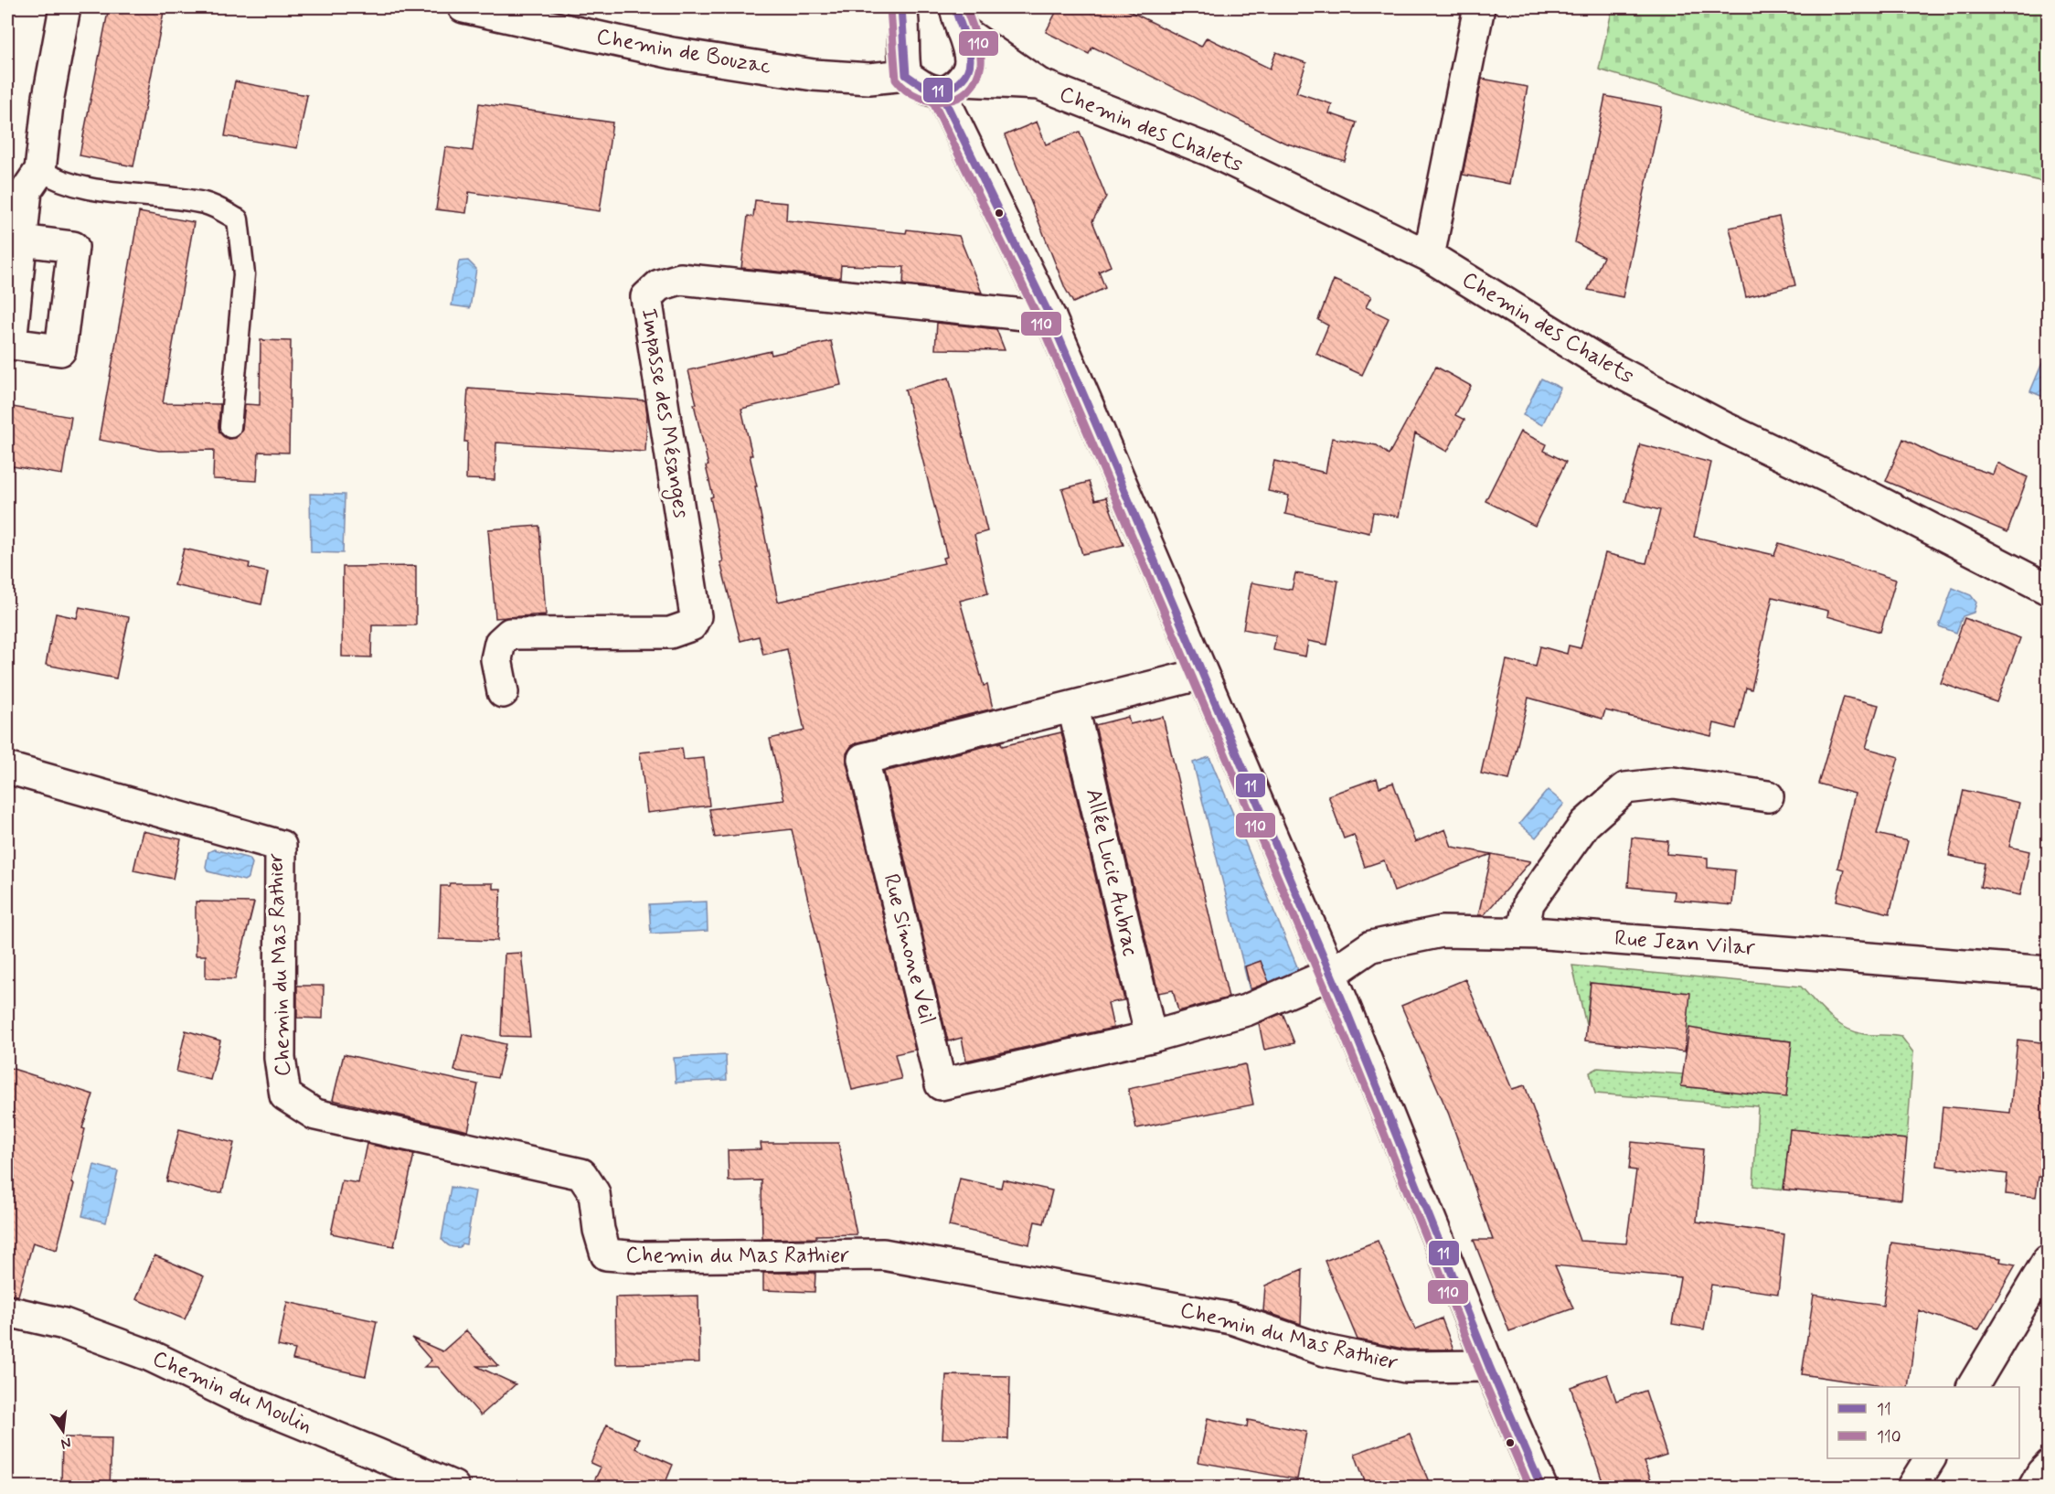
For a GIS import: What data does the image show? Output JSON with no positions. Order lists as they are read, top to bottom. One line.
{"streets":{"street":["Chemin de Bouzac","Chemin des Chalets","Impasse des Mésanges","Allée Lucie Aubrac","Rue Jean Vilar","Rue Simone Veil","Chemin du Mas Rathier","Chemin du Moulin"]},"crossings":[["Allée Lucie Aubrac","Rue Simone Veil"],["Rue Jean Vilar","Rue Simone Veil"]],"lines":["transit line 11","transit line 110"],"legend":["11","110"],"north":"bottom"}
